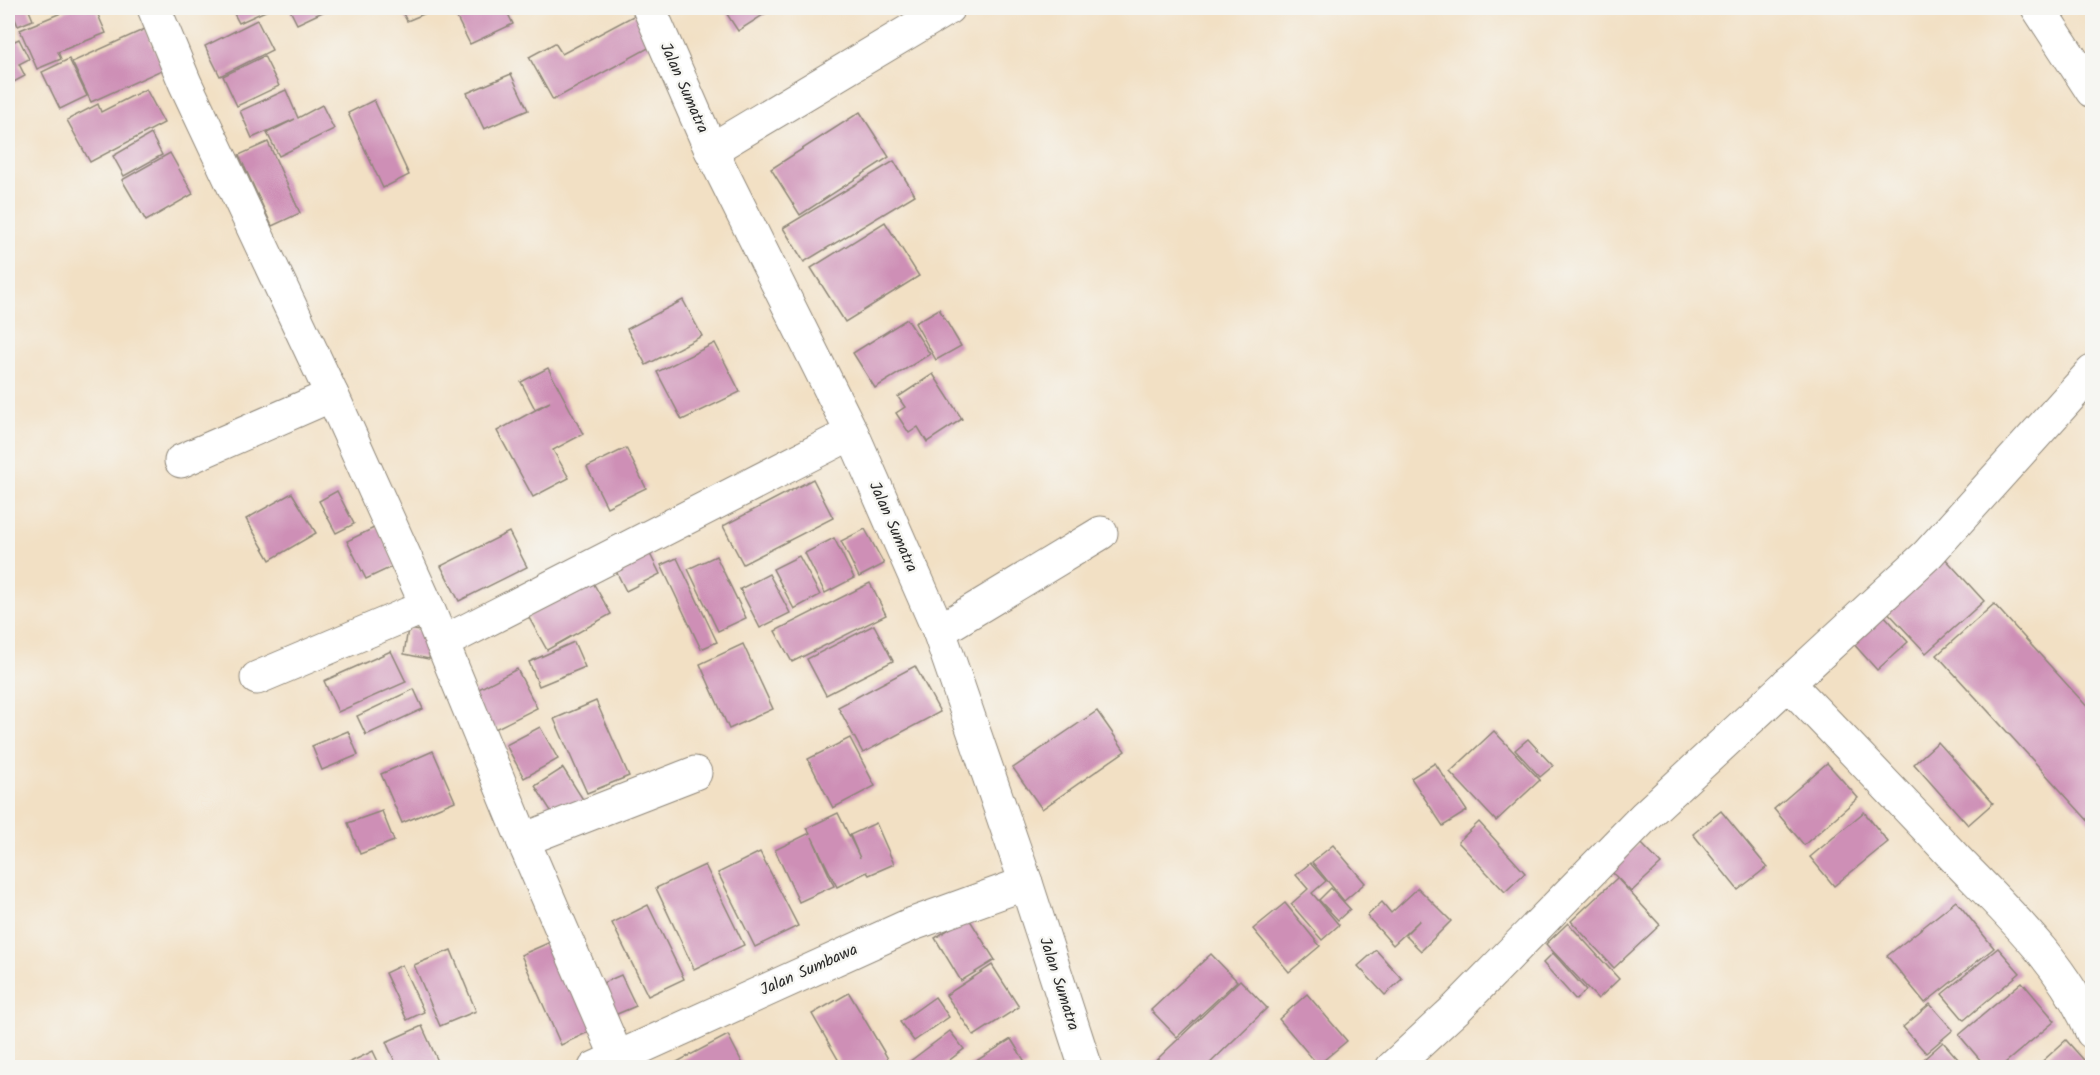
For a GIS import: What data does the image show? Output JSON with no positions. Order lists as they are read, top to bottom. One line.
{"streets":{"street":["Jalan Sumatra","Jalan Sumbawa"]},"crossings":[["Jalan Sumatra","Jalan Sumbawa"]]}
